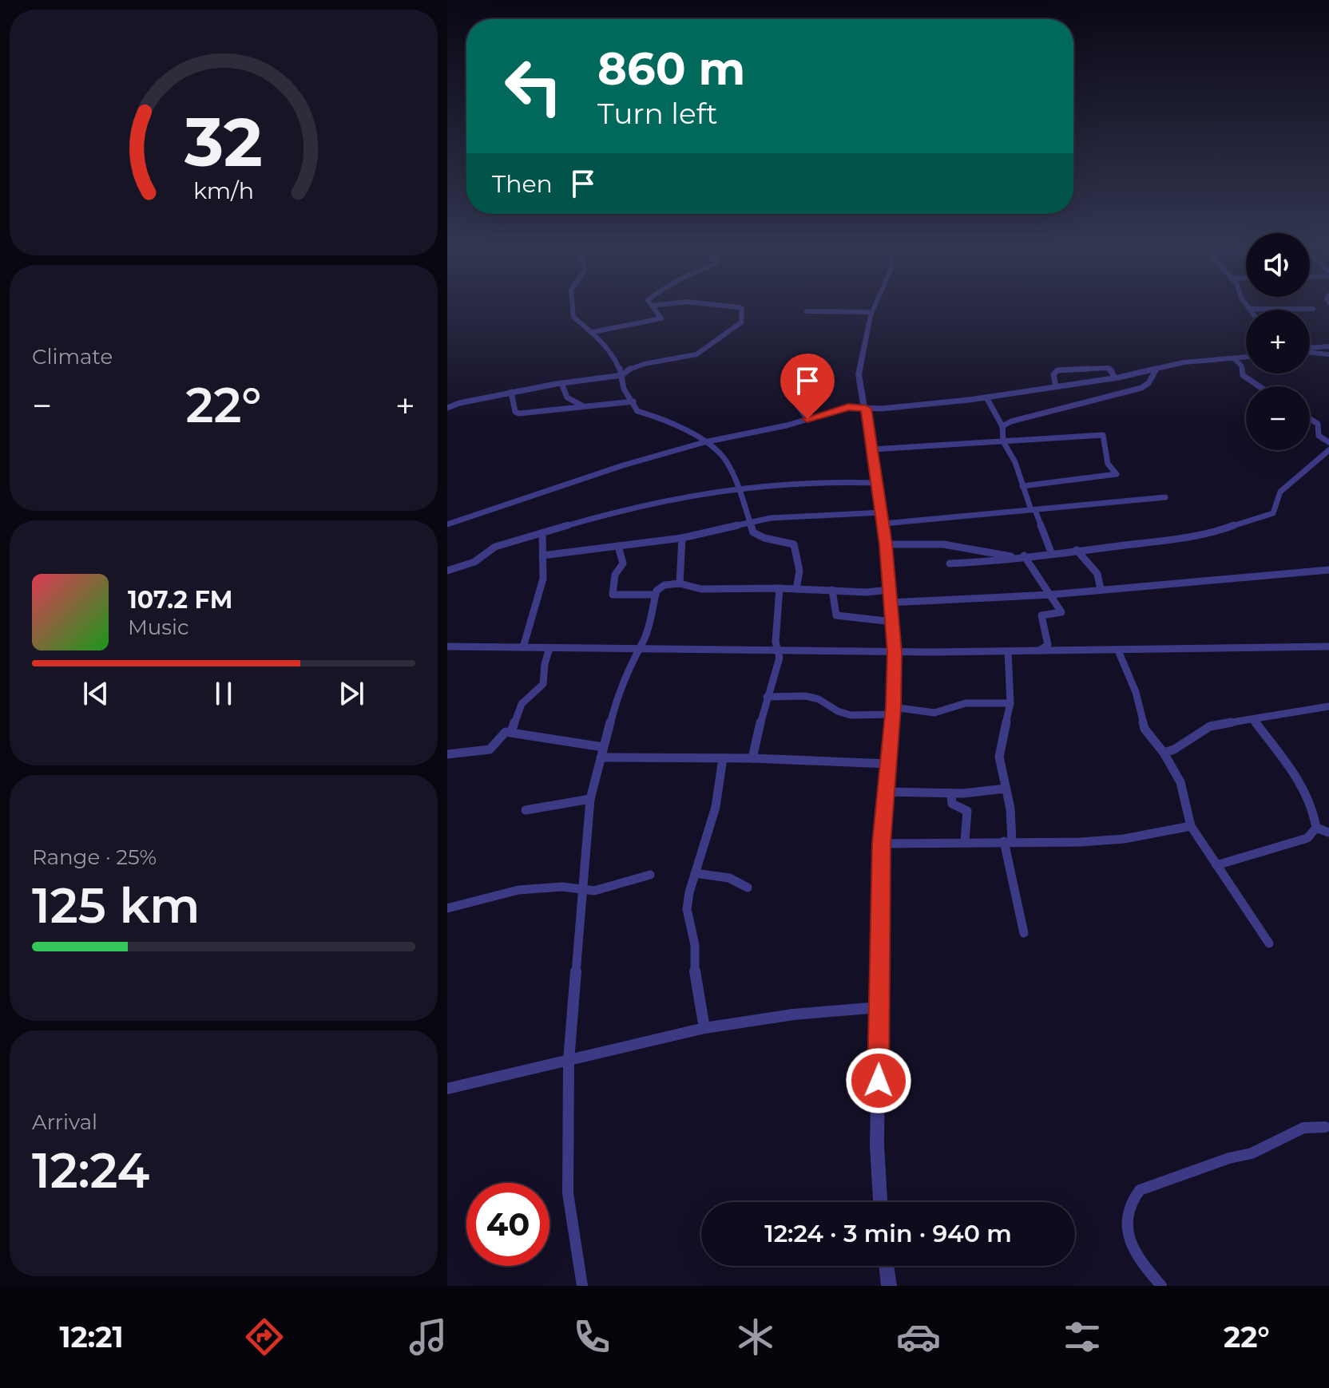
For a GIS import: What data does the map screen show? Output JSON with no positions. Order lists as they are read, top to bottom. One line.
{"page":{"turn":["860 m","Turn left"],"then":"Then","map_buttons":["+","−"],"tile":["Climate",["Range · 25%","125 km"],["Arrival","12:24"]],"heat":["−","22°","+"],"song":["107.2 FM","Music"],"limit":"40","trip":"12:24 · 3 min · 940 m","tabs":["12:21","22°"],"gauge":["32","km/h"]}}
